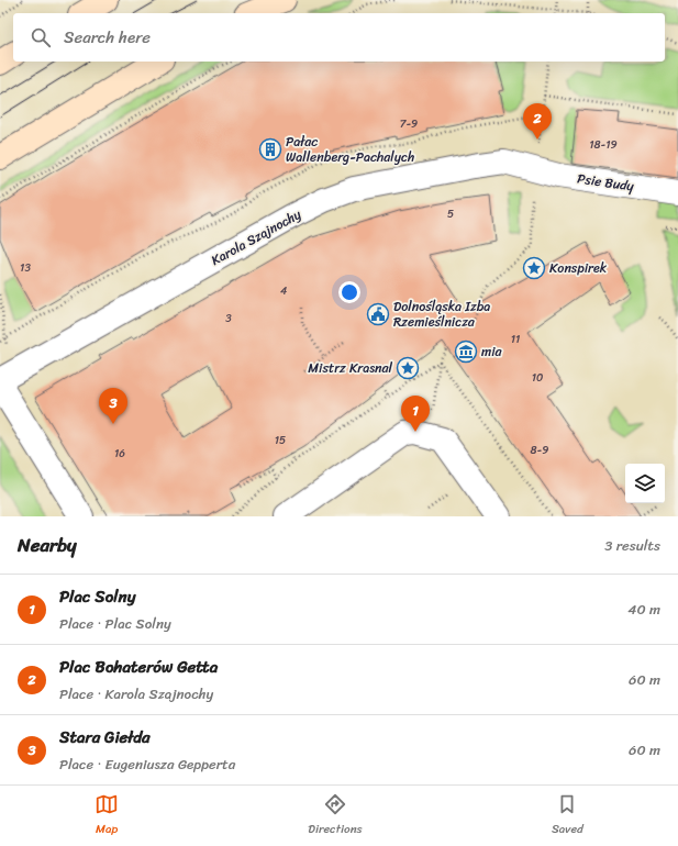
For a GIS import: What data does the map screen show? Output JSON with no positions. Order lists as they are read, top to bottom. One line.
{"streets":{"street":["Psie Budy","Karola Szajnochy"]},"crossings":[["Psie Budy","Karola Szajnochy"]],"places":{"building":["Pałac Wallenberg-Pachalych"],"place":["Konspirek","Mistrz Krasnal"],"public building":["Dolnośląska Izba Rzemieślnicza"],"museum":["mia"]},"house_numbers":["7-9","18-19","5","13","4","3","11","10","15","8-9","16"],"page":{"search":"Search here","pins":["2","3","1"],"heading":["Nearby","3 results"],"list":[{"mark":"1","name":"Plac Solny","note":"Place · Plac Solny","value":"40 m"},{"mark":"2","name":"Plac Bohaterów Getta","note":"Place · Karola Szajnochy","value":"60 m"},{"mark":"3","name":"Stara Giełda","note":"Place · Eugeniusza Gepperta","value":"60 m"}],"nav":["Map","Directions","Saved"]}}
